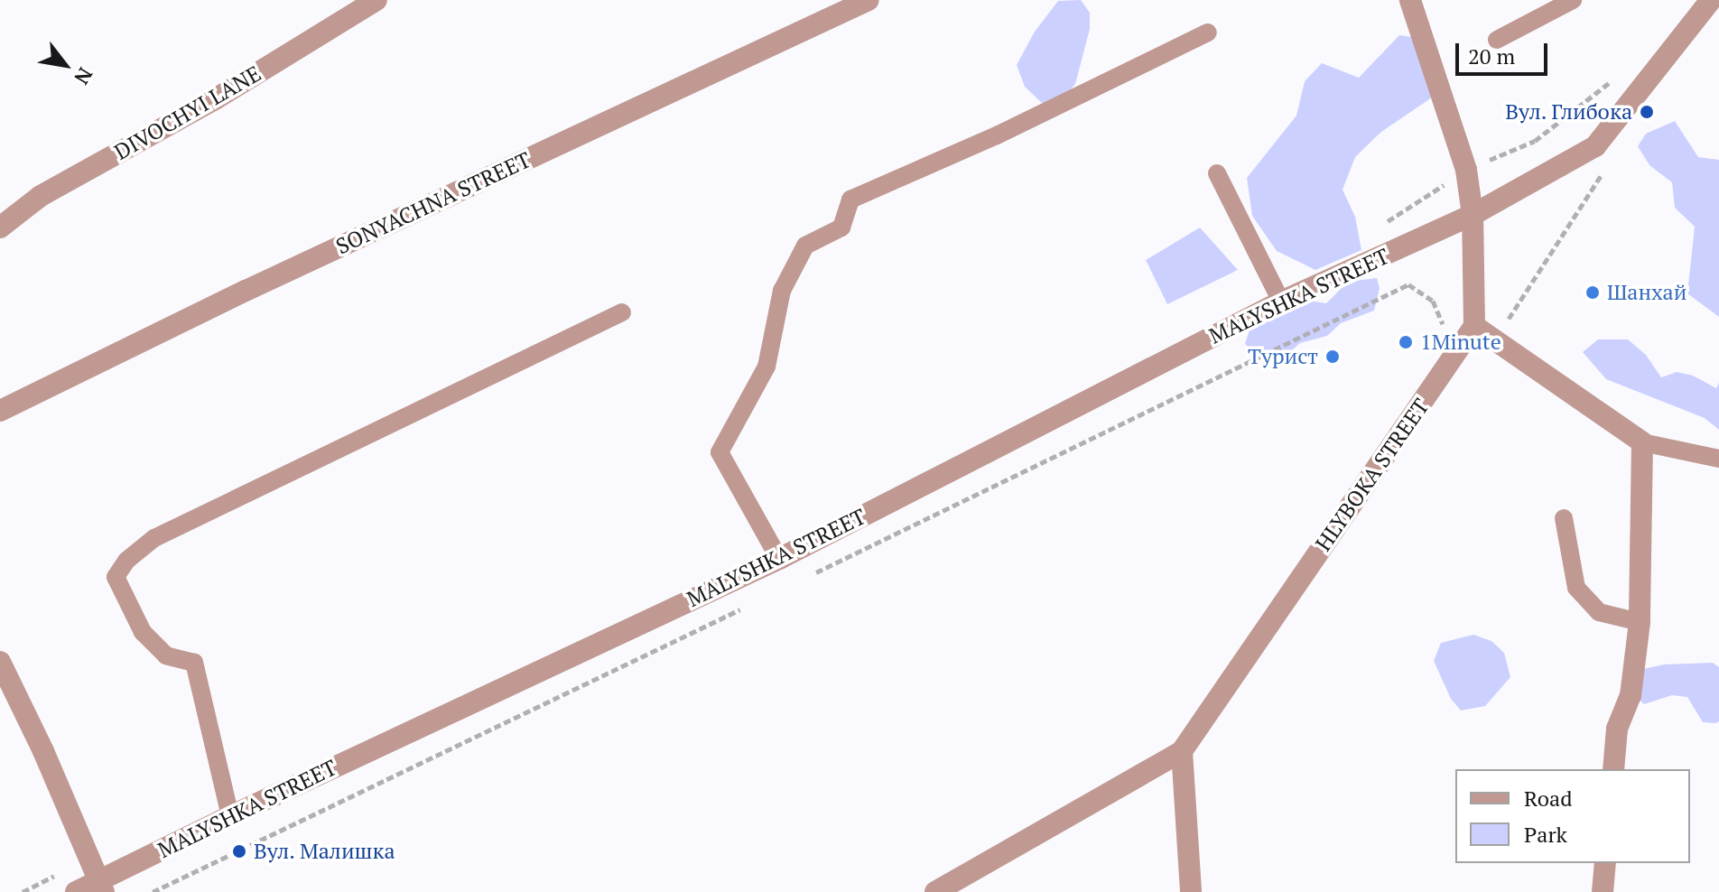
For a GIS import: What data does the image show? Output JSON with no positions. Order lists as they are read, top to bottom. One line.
{"streets":{"street":["DIVOCHYI LANE","SONYACHNA STREET","MALYSHKA STREET","HLYBOKA STREET"]},"places":["Вул. Глибока","Шанхай","1Minute","Турист","Вул. Малишка"],"legend":["Road","Park"],"scale_bar":"20 m","north":"bottom right"}
